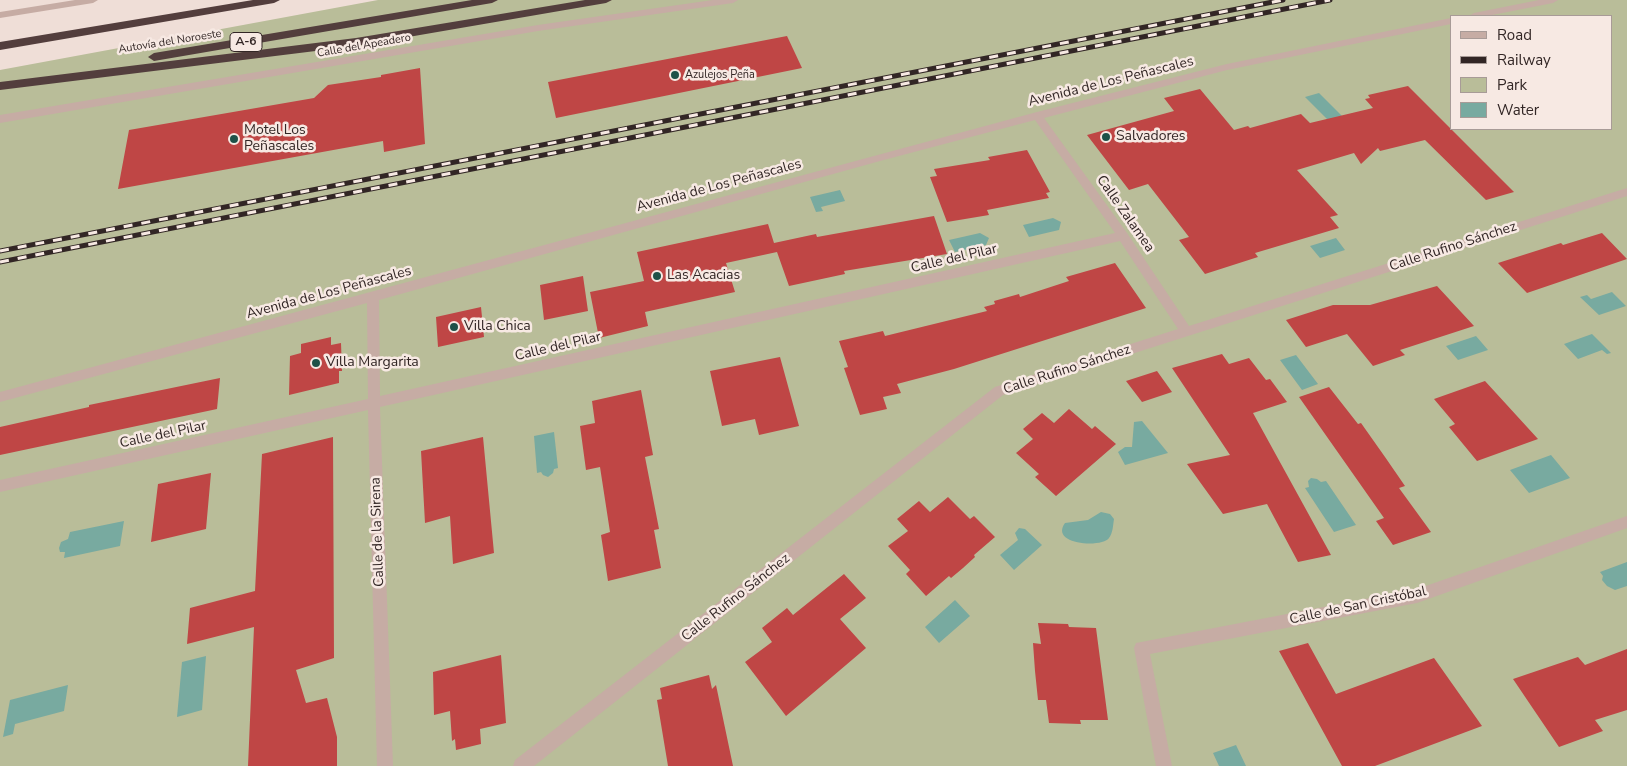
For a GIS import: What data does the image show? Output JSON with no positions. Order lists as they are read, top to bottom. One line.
{"streets":{"highway":["Autovía del Noroeste","A-6"],"street":["Calle del Apeadero","Avenida de Los Peñascales","Calle Zalamea","Calle Rufino Sánchez","Calle del Pilar","Calle de la Sirena","Calle de San Cristóbal"]},"crossings":[["Avenida de Los Peñascales","Calle Zalamea"],["Avenida de Los Peñascales","Calle de la Sirena"],["Calle Zalamea","Calle Rufino Sánchez"],["Calle Zalamea","Calle del Pilar"],["Calle del Pilar","Calle de la Sirena"]],"places":["Azulejos Peña","Salvadores","Motel Los Peñascales","Las Acacias","Villa Chica","Villa Margarita"],"legend":["Road","Railway","Park","Water"]}
